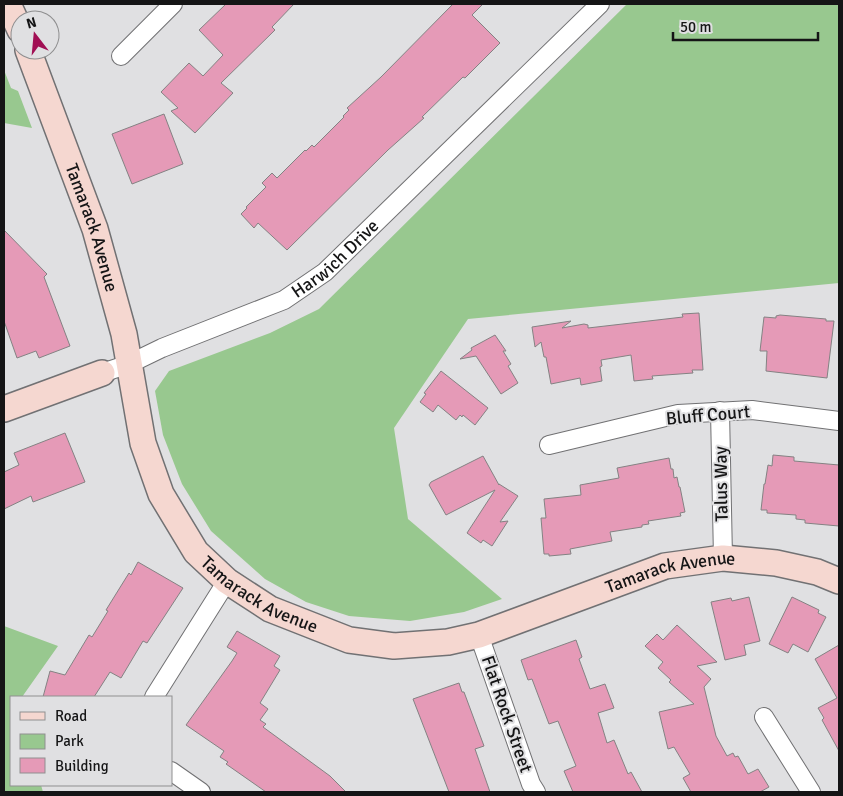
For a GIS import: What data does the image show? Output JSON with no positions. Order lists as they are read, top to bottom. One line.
{"streets":{"main road":["Tamarack Avenue","Harwich Drive"],"street":["Bluff Court","Talus Way","Flat Rock Street"]},"crossings":[["Tamarack Avenue","Harwich Drive"],["Tamarack Avenue","Talus Way"],["Tamarack Avenue","Flat Rock Street"],["Bluff Court","Talus Way"]],"legend":["Road","Park","Building"],"scale_bar":"50 m","north":"top"}
